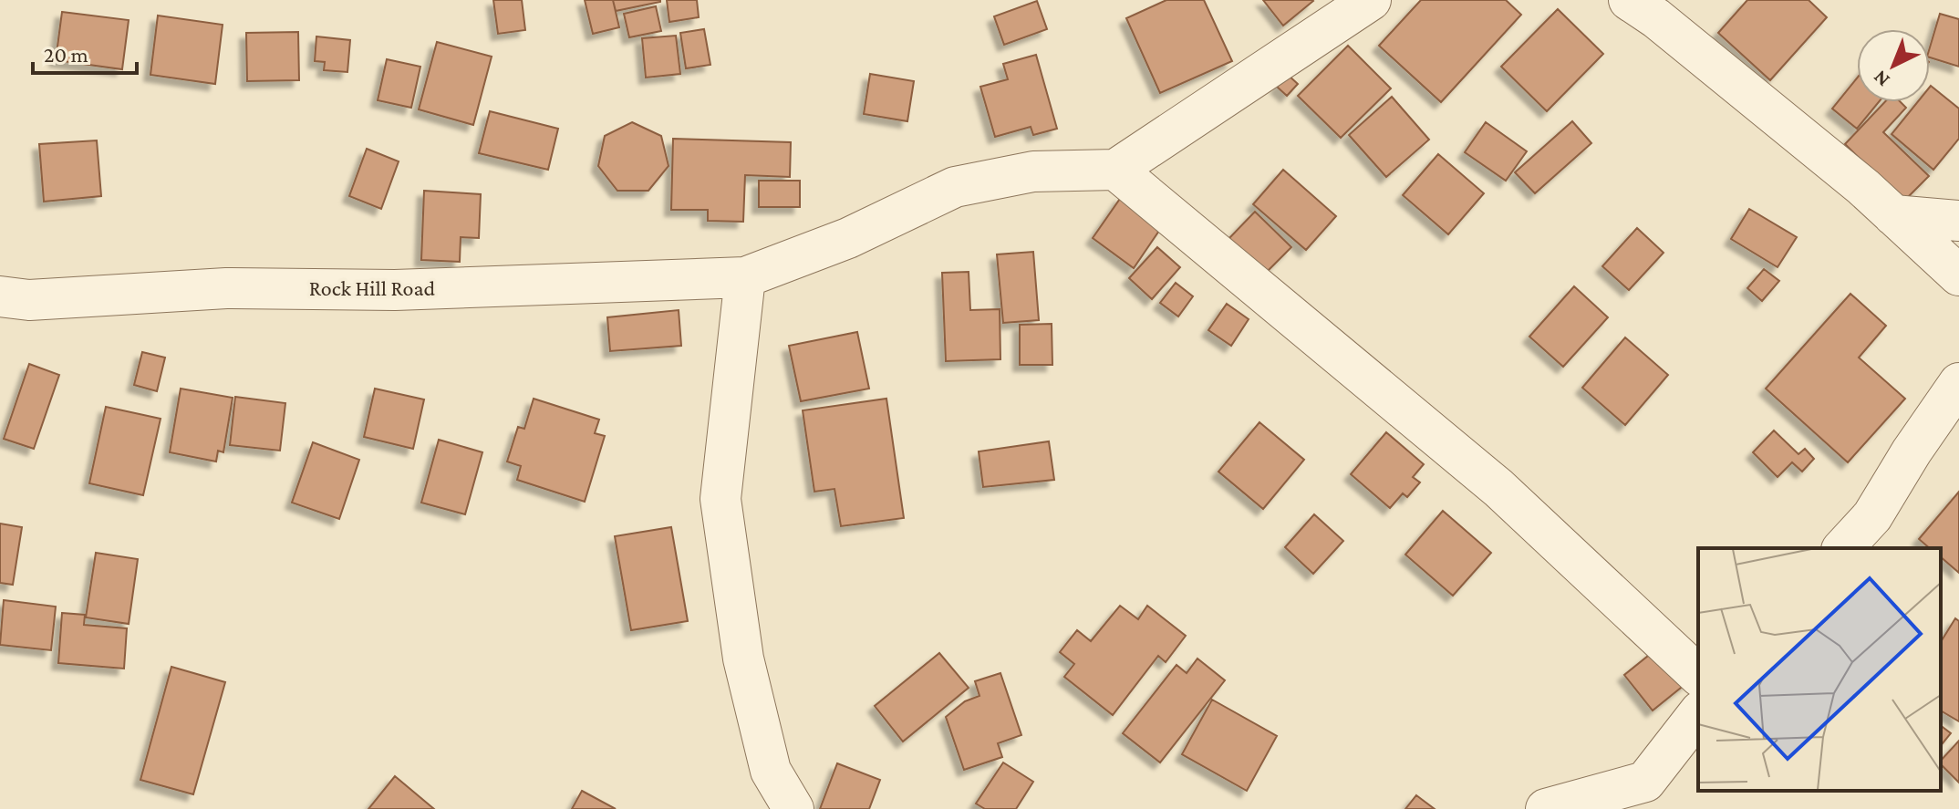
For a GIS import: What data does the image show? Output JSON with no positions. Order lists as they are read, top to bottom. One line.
{"streets":{"street":["Rock Hill Road"]},"scale_bar":"20 m","north":"bottom left"}
